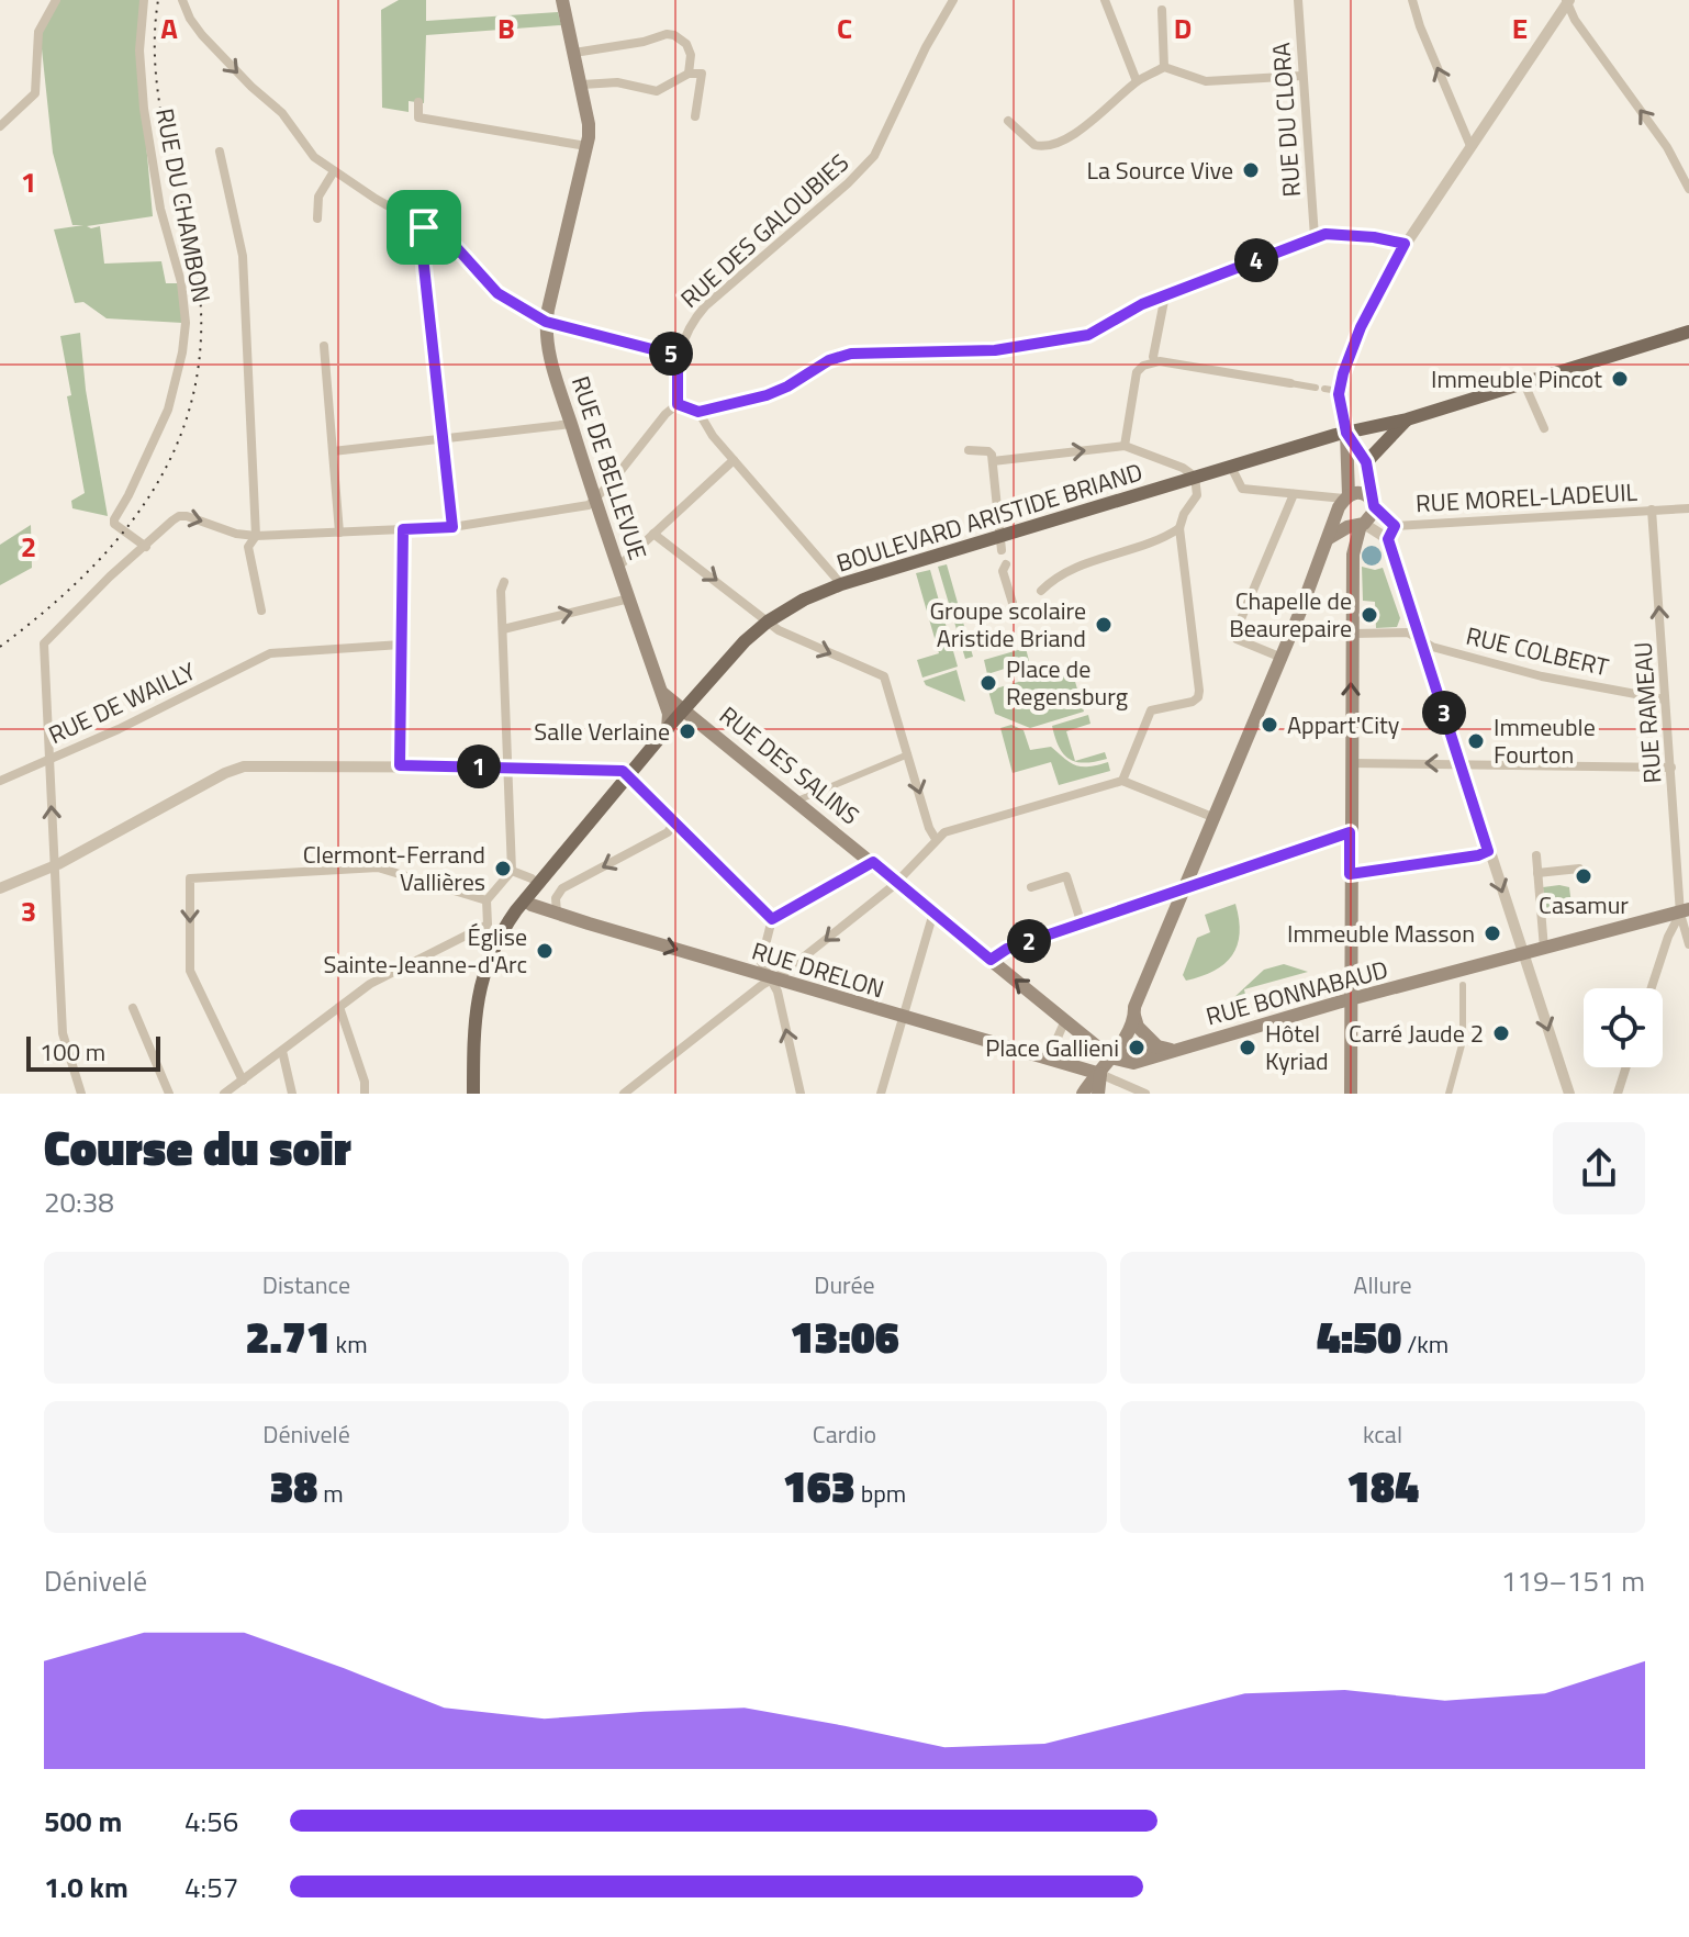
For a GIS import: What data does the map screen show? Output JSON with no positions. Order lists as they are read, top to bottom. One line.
{"streets":{"main road":["RUE DE BELLEVUE","BOULEVARD ARISTIDE BRIAND","RUE DES SALINS","RUE DRELON","RUE BONNABAUD"],"street":["RUE DU CLORA","RUE DU CHAMBON","RUE DES GALOUBIES","RUE MOREL-LADEUIL","RUE COLBERT","RUE DE WAILLY","RUE RAMEAU"]},"crossings":[["RUE DE BELLEVUE","BOULEVARD ARISTIDE BRIAND"],["RUE MOREL-LADEUIL","RUE RAMEAU"],["BOULEVARD ARISTIDE BRIAND","RUE DES SALINS"],["BOULEVARD ARISTIDE BRIAND","RUE DRELON"],["RUE COLBERT","RUE RAMEAU"],["RUE RAMEAU","RUE BONNABAUD"],["RUE DES SALINS","RUE BONNABAUD"]],"one_way":["RUE RAMEAU","RUE DRELON"],"places":["La Source Vive","Immeuble Pincot","Chapelle de Beaurepaire","Groupe scolaire Aristide Briand","Place de Regensburg","Appart'City","Salle Verlaine","Immeuble Fourton","Clermont-Ferrand Vallières","Casamur","Immeuble Masson","Église Sainte-Jeanne-d'Arc","Carré Jaude 2","Place Gallieni","Hôtel Kyriad"],"scale_bar":"100 m","page":{"pins":["4","5","3","1","2"],"scale":"100 m","heading":["Course du soir","20:38"],"stats":[["Distance","2.71 km"],["Durée","13:06"],["Allure","4:50 /km"],["Dénivelé","38 m"],["Cardio","163 bpm"],["kcal","184"]],"chart":["Dénivelé","119–151 m"],"list":[{"name":"500 m","note":"4:56"},{"name":"1.0 km","note":"4:57"}]},"grid":{"columns":["A","B","C","D","E"],"rows":["1","2","3"]}}
